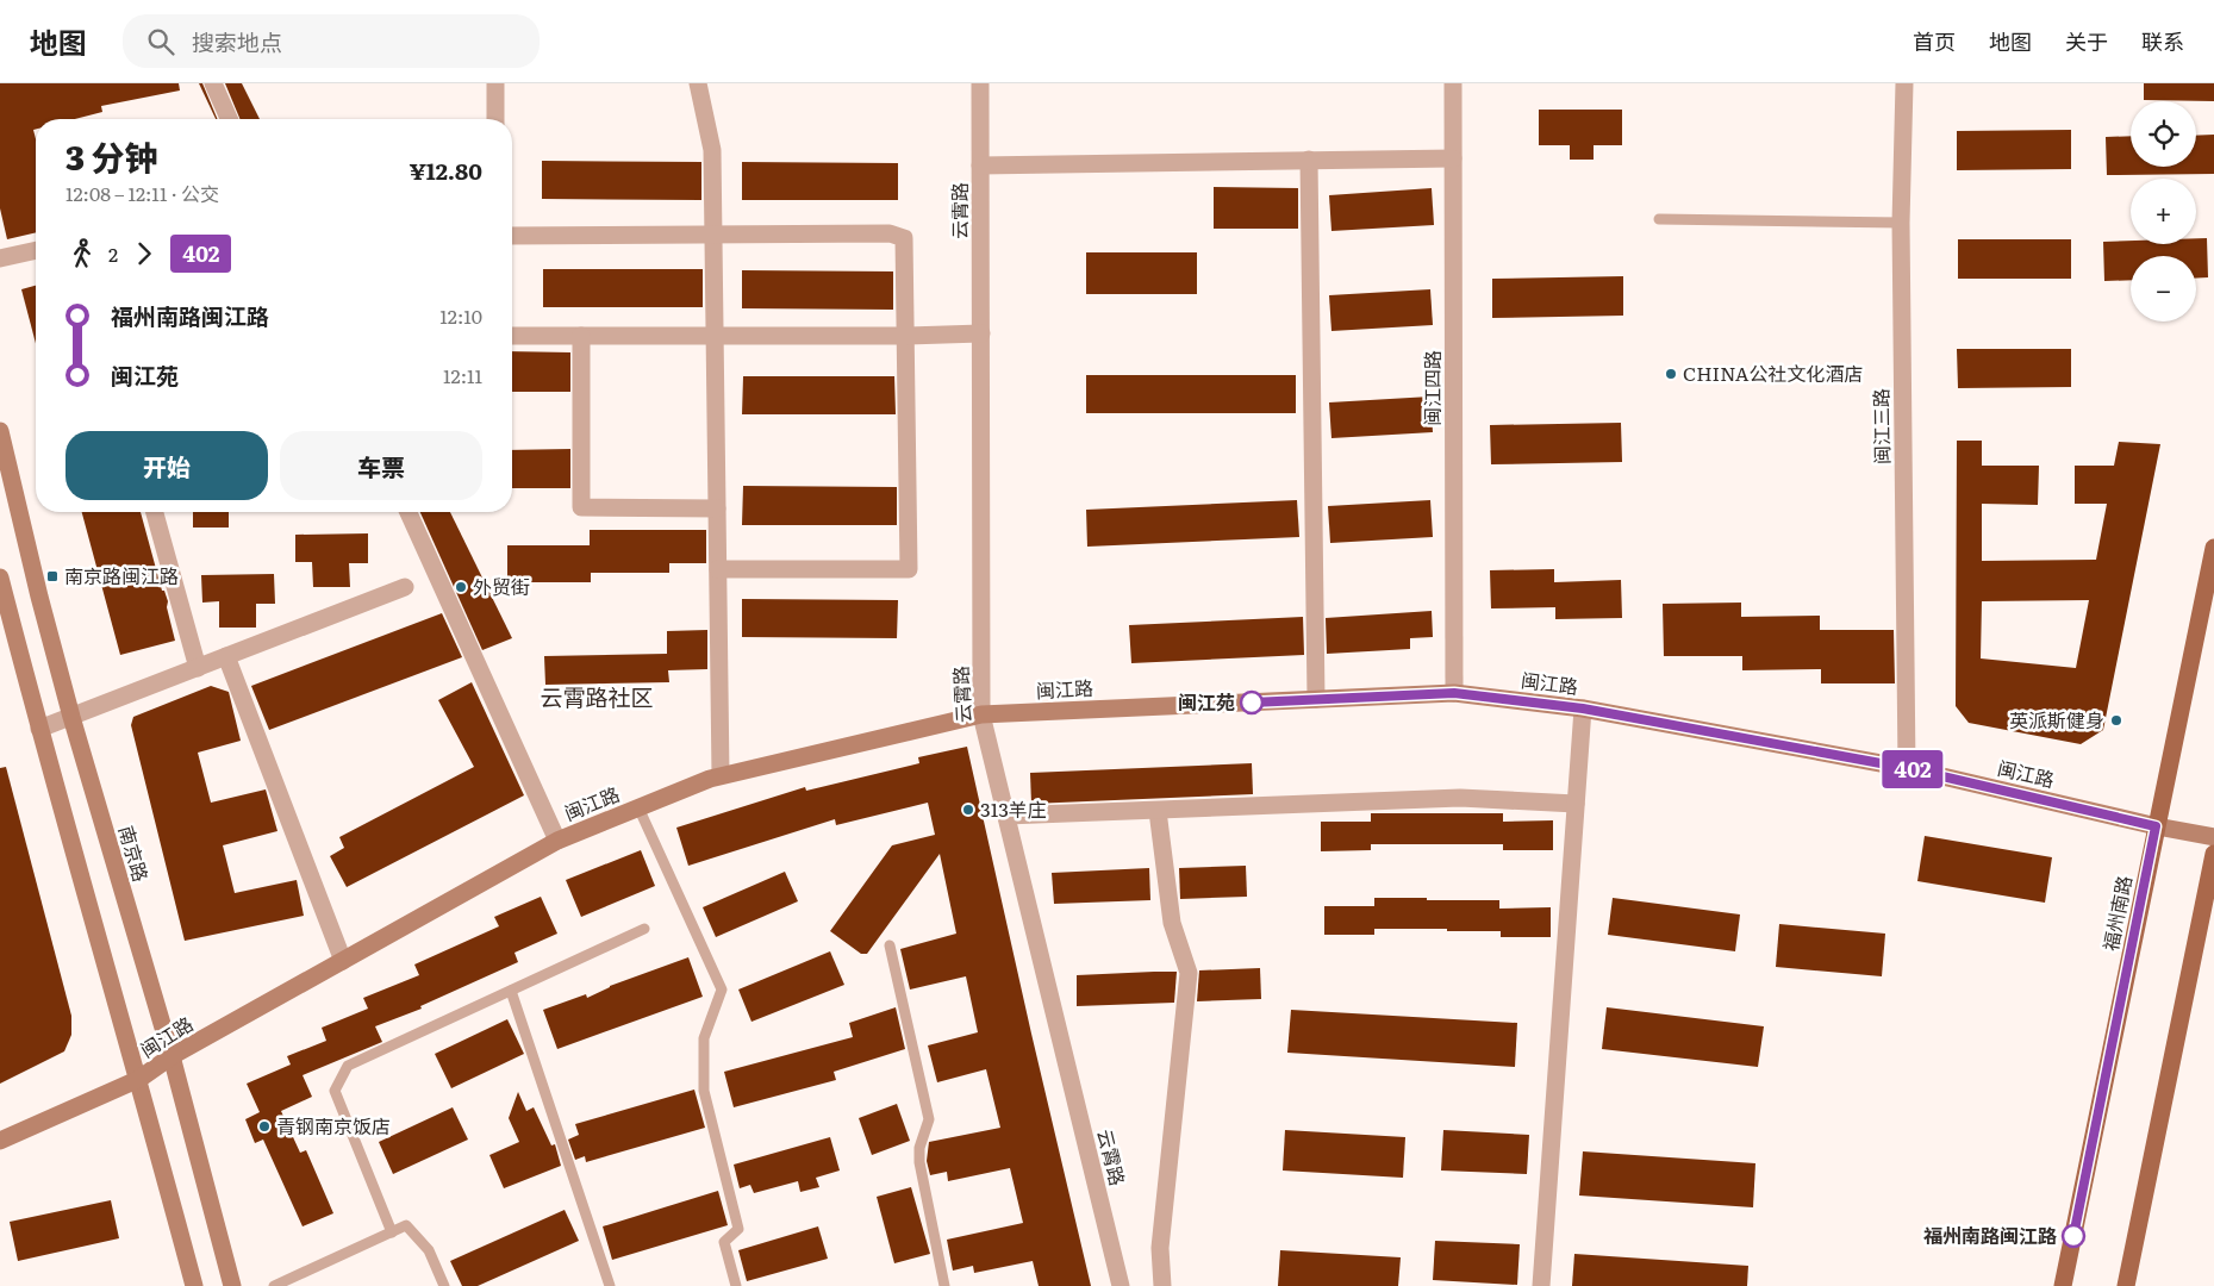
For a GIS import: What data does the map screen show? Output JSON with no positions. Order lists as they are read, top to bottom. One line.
{"streets":{"main road":["福州南路"],"street":["云霄路","闽江四路","闽江三路","闽江路","南京路"]},"crossings":[["云霄路","闽江路"],["闽江四路","闽江路"],["闽江三路","闽江路"],["闽江路","南京路"],["闽江路","福州南路"]],"districts":["云霄路社区"],"places":{"other":["CHINA公社文化酒店","外贸街","闽江苑","英派斯健身","313羊庄","青钢南京饭店","福州南路闽江路"],"transit":["南京路闽江路"]},"lines":["bus line 402"],"page":{"header":"地图","search":"搜索地点","nav":["首页","地图","关于","联系"],"on_map":"402","map_buttons":["+","−"],"heading":["3 分钟","12:08 – 12:11 · 公交","¥12.80"],"legs":["2","402"],"list":[{"name":"福州南路闽江路","value":"12:10"},{"name":"闽江苑","value":"12:11"}],"buttons":["开始","车票"]}}
